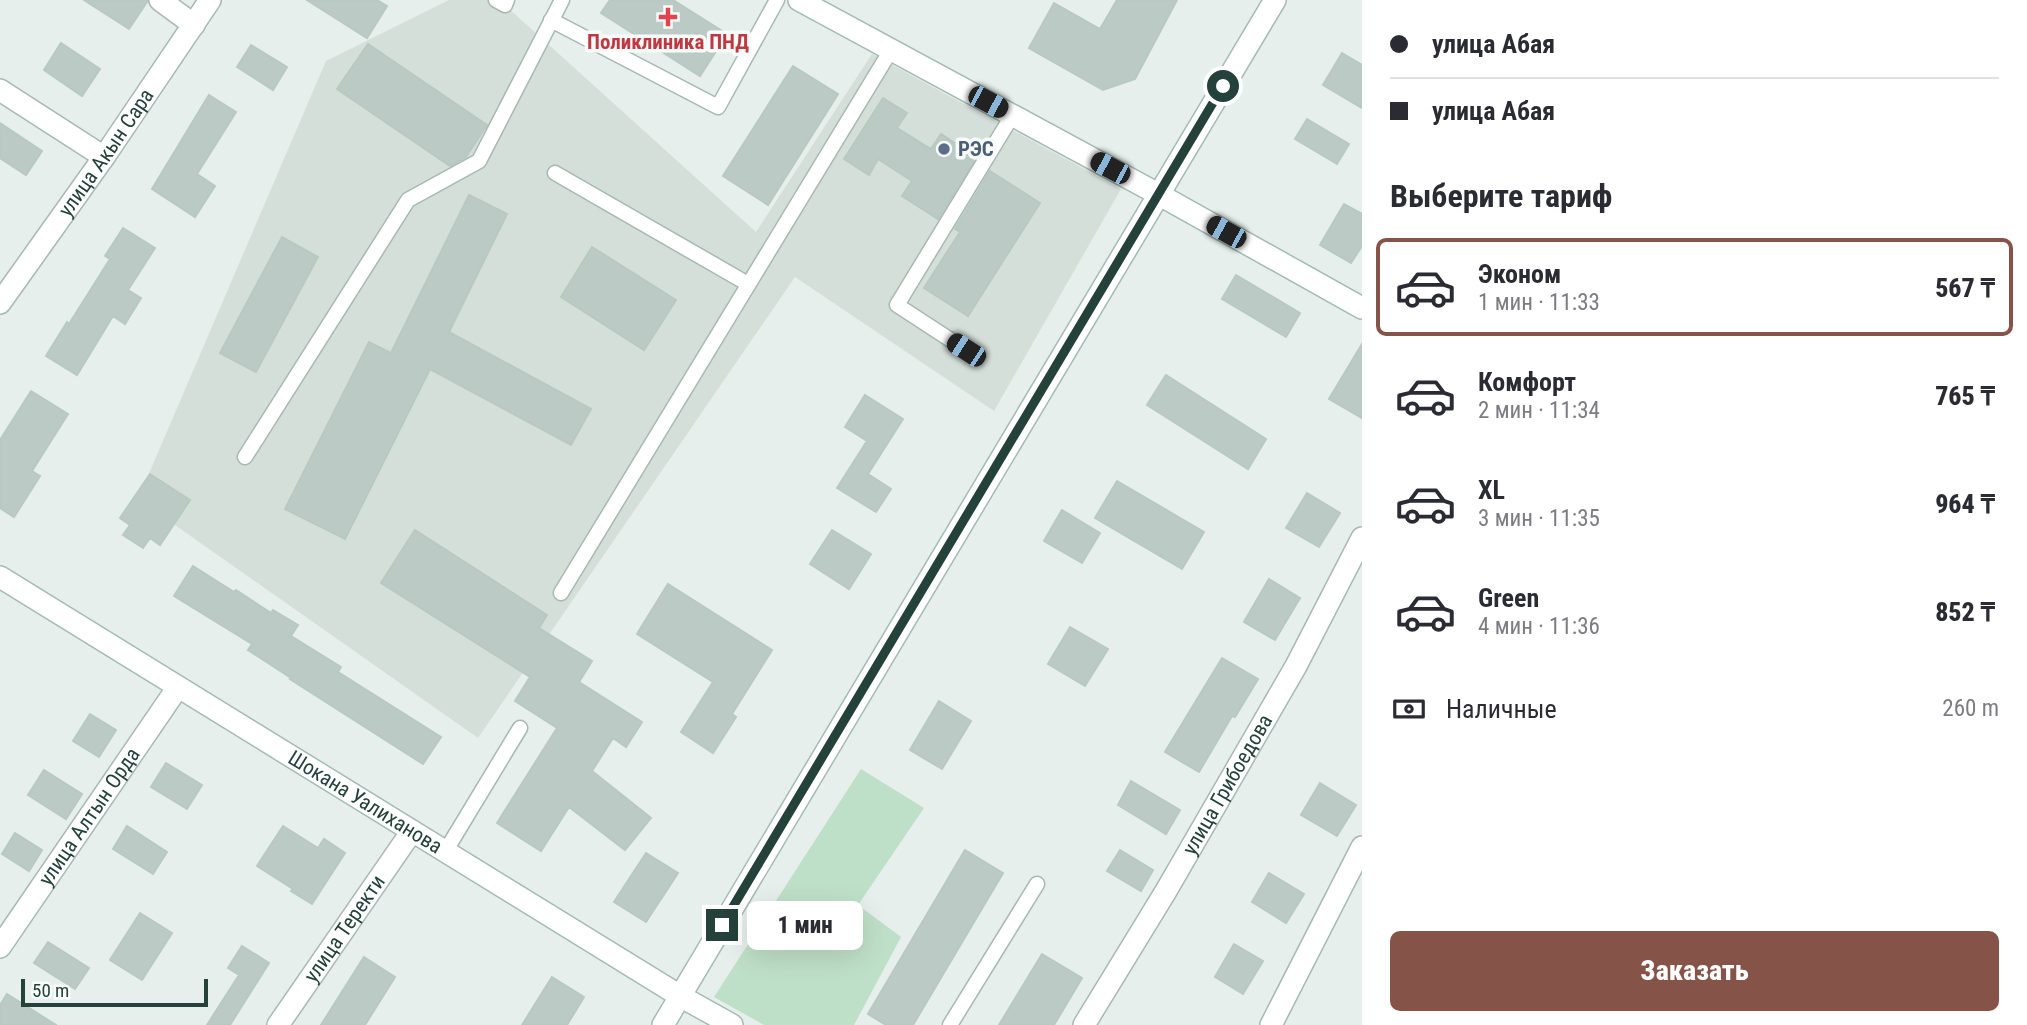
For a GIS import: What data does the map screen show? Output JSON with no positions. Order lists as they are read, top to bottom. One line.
{"streets":{"street":["улица Акын Сара","улица Грибоедова","Шокана Уалиханова","улица Алтын Орда","улица Теректи"]},"crossings":[["Шокана Уалиханова","улица Алтын Орда"],["Шокана Уалиханова","улица Теректи"]],"places":{"health":["Поликлиника ПНД"],"other":["РЭС"]},"scale_bar":"50 m","page":{"banner":["улица Абая","улица Абая"],"heading":"Выберите тариф","list":[{"name":"Эконом","note":"1 мин · 11:33","value":"567 ₸"},{"name":"Комфорт","note":"2 мин · 11:34","value":"765 ₸"},{"name":"XL","note":"3 мин · 11:35","value":"964 ₸"},{"name":"Green","note":"4 мин · 11:36","value":"852 ₸"}],"pay":["Наличные","260 m"],"bubble":"1 мин","buttons":"Заказать","scale":"50 m"}}
